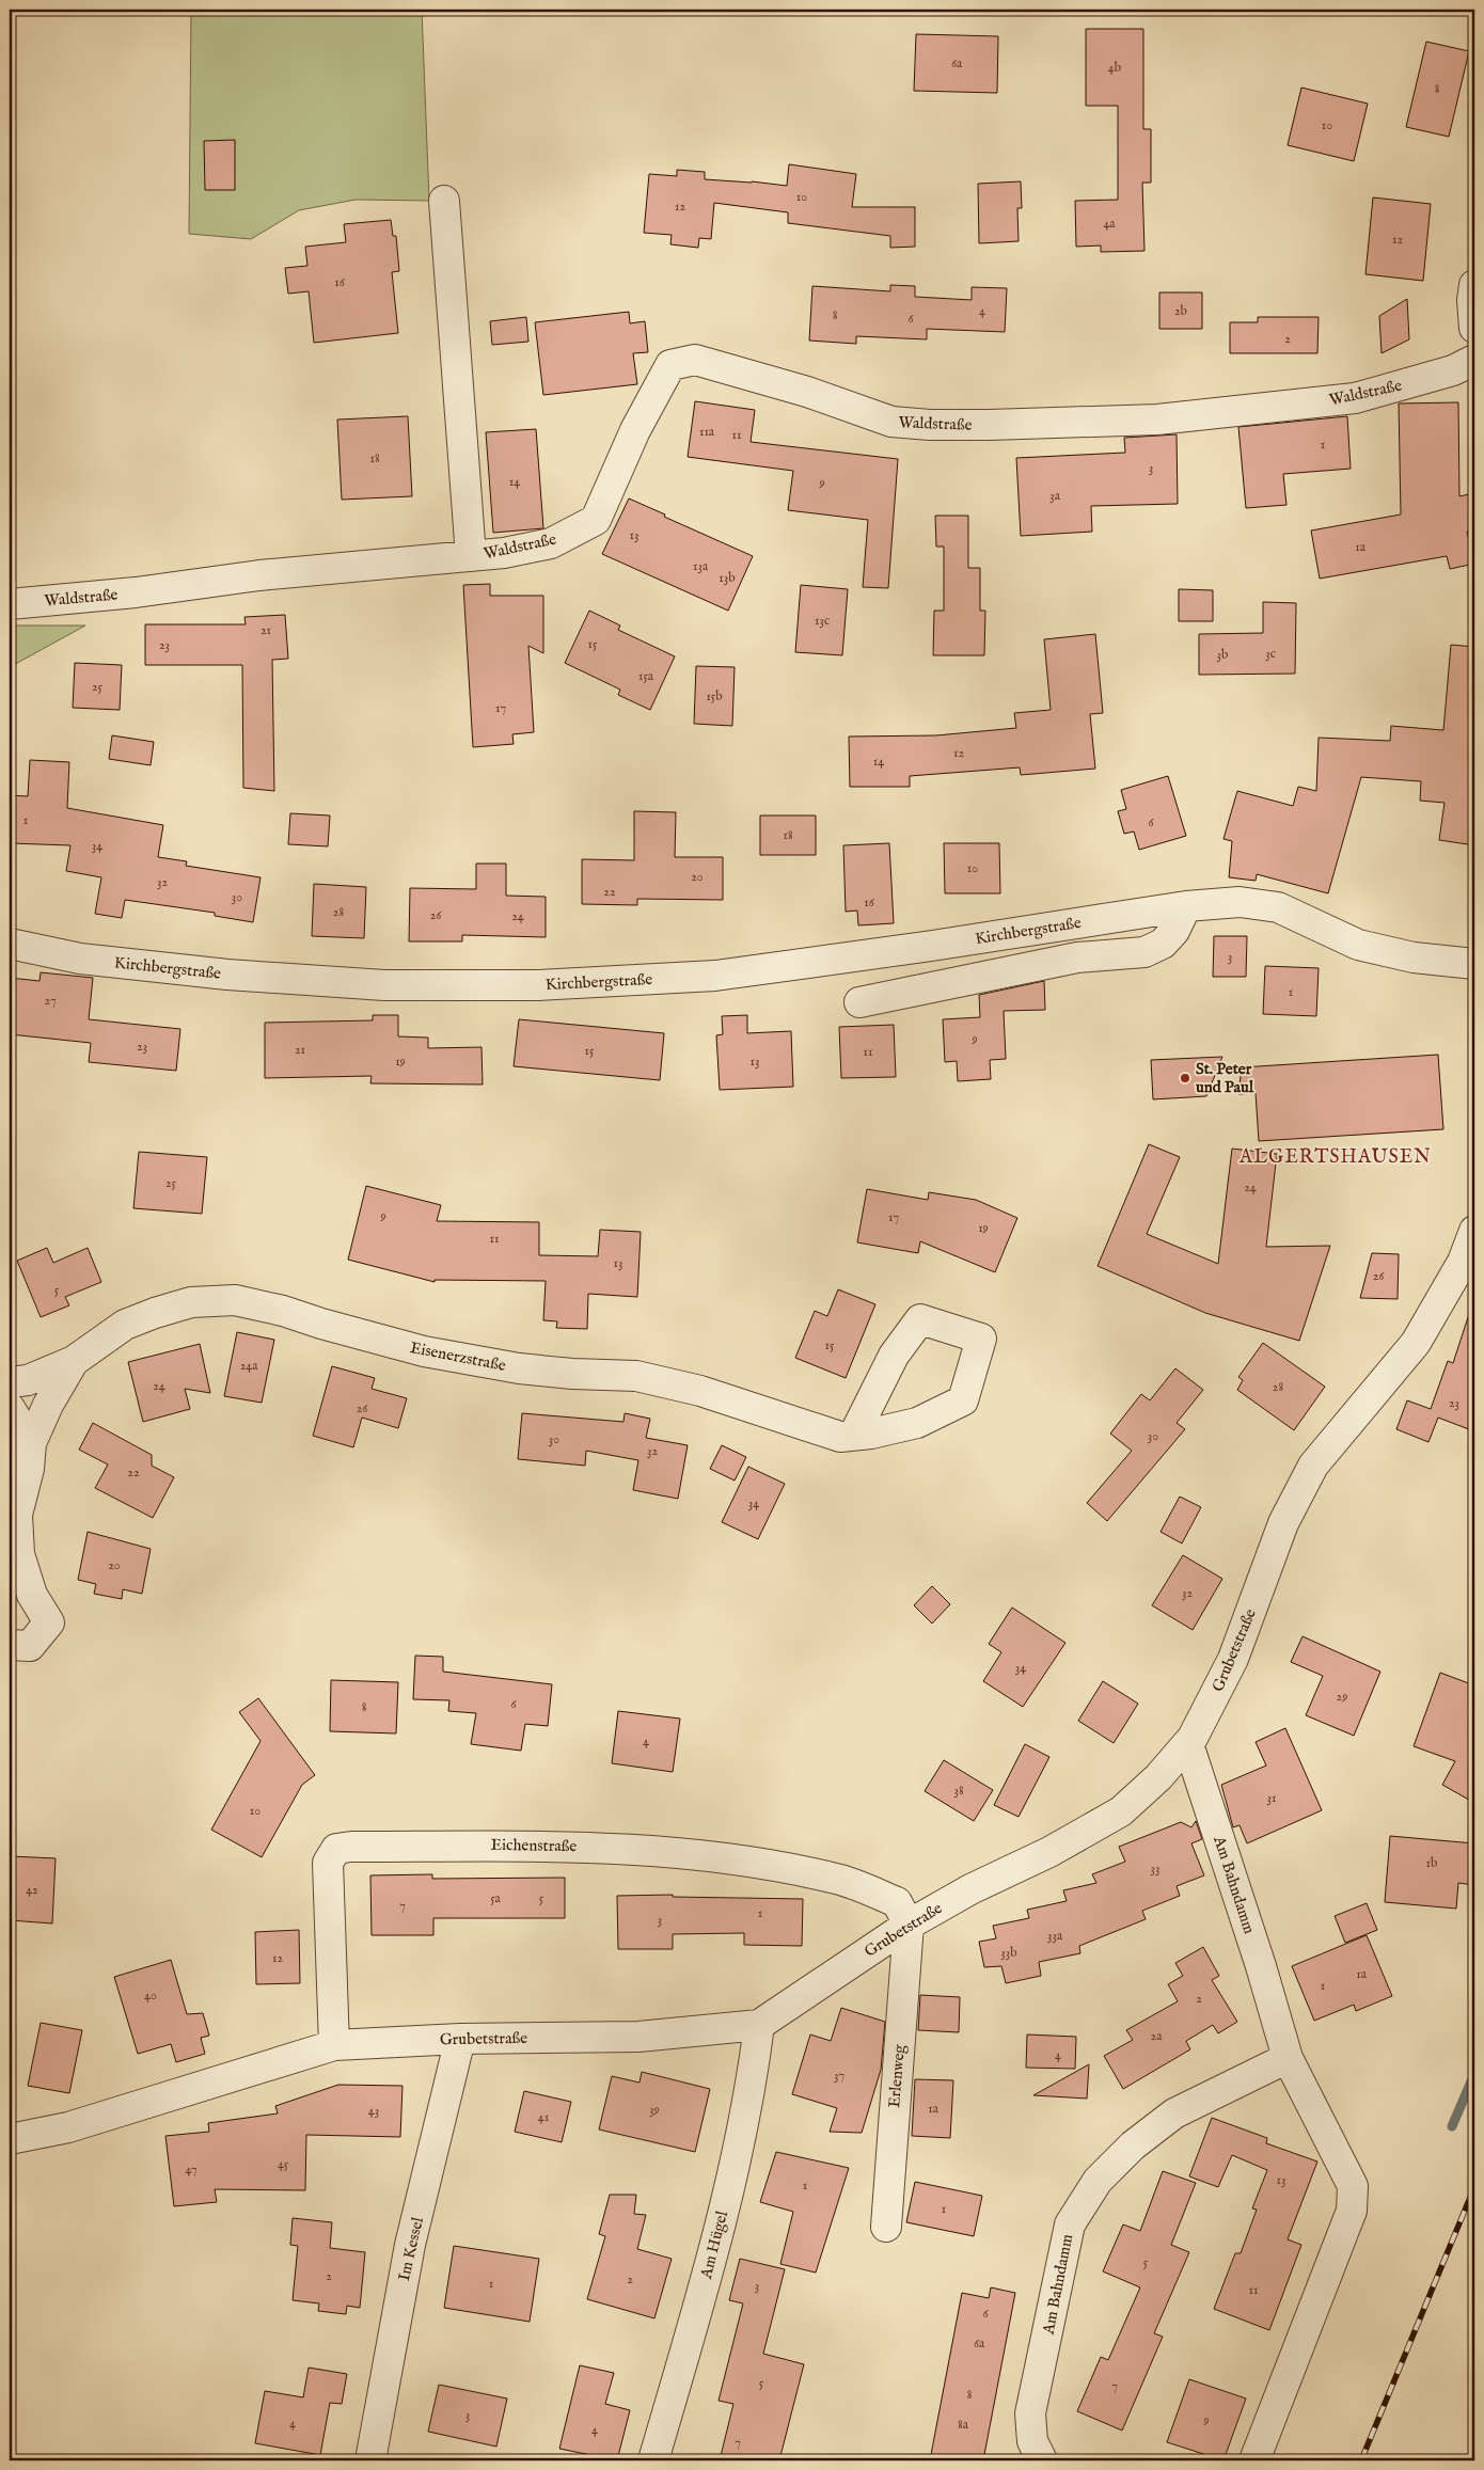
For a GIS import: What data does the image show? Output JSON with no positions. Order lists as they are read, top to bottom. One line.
{"streets":{"street":["Waldstraße","Kirchbergstraße","Eisenerzstraße","Grubetstraße","Eichenstraße","Am Bahndamm","Erlenweg","Am Hügel","Im Kessel"]},"crossings":[["Grubetstraße","Eichenstraße"],["Grubetstraße","Am Bahndamm"],["Grubetstraße","Erlenweg"],["Grubetstraße","Am Hügel"],["Grubetstraße","Im Kessel"],["Eichenstraße","Erlenweg"]],"districts":["ALGERTSHAUSEN"],"places":["St. Peter und Paul"],"house_numbers":["6a","4b","8","10","10","12","4a","12","16","4","2b","8","6","2","11a","11","1","18","3","14","9","3a","13","1a","13a","13b","13c","21","15","23","3c","3b","15a","25","15b","17","12","14","1","6","18","34","10","20","32","22","30","16","28","26","24","3","1","27","9","23","21","15","11","19","13","25","24","9","17","19","11","13","26","5","15","24a","24","28","23","26","30","30","32","22","34","20","32","34","29","6","8","4","38","31","10","1b","33","42","5a","5","7","1","3","33a","33b","12","1a","1","40","2","2a","4","37","1a","39","43","41","45","47","13","1","1","5","2","2","1","3","11","6","6a","5","7","8","3","9","4","8a","4","7"]}
